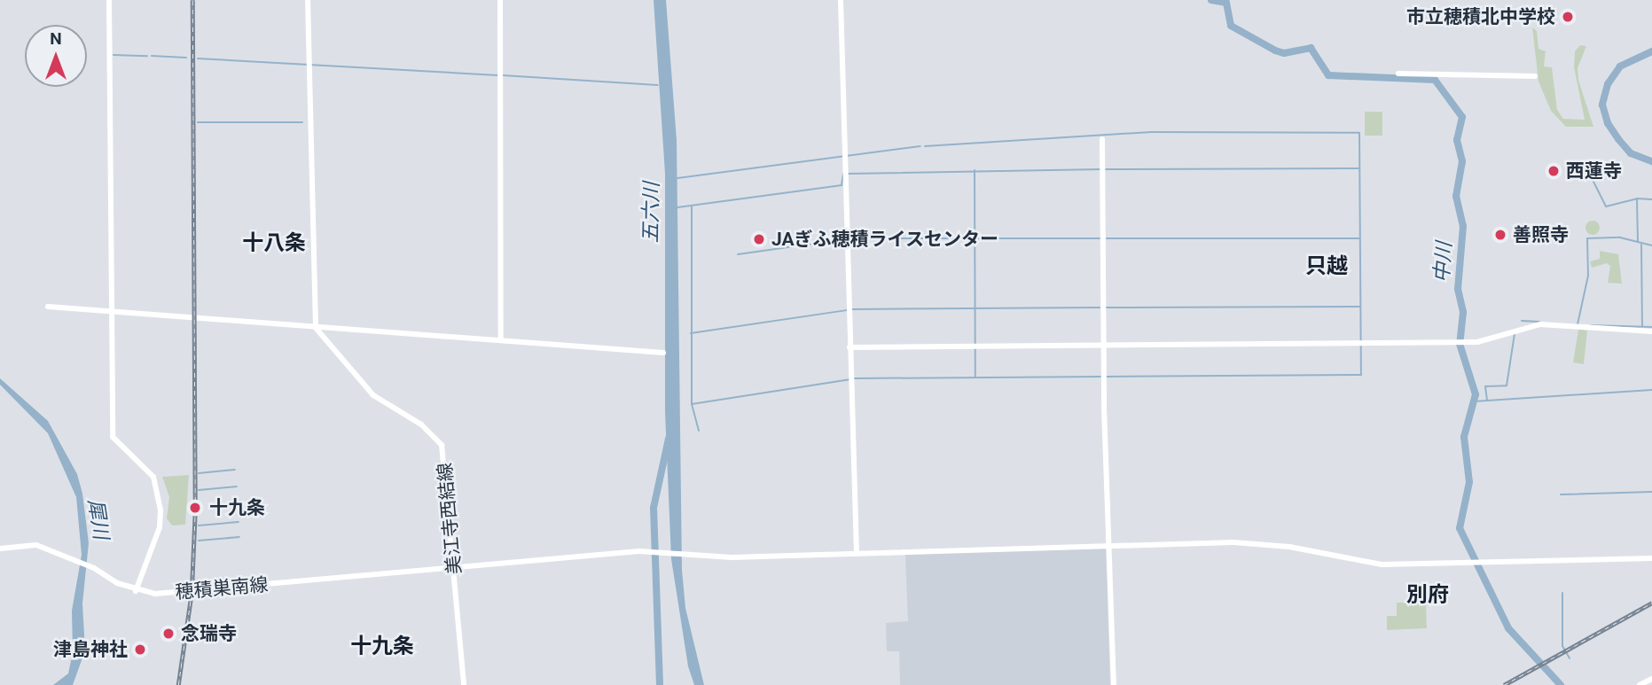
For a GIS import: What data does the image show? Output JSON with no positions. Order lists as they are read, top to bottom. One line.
{"streets":{"street":["美江寺西結線","穂積巣南線"]},"crossings":[["美江寺西結線","穂積巣南線"]],"districts":["十八条","只越","別府","十九条"],"water":["五六川","中川","犀川"],"places":["市立穂積北中学校","西蓮寺","善照寺","JAぎふ穂積ライスセンター","十九条","念瑞寺","津島神社"],"north":"top"}
